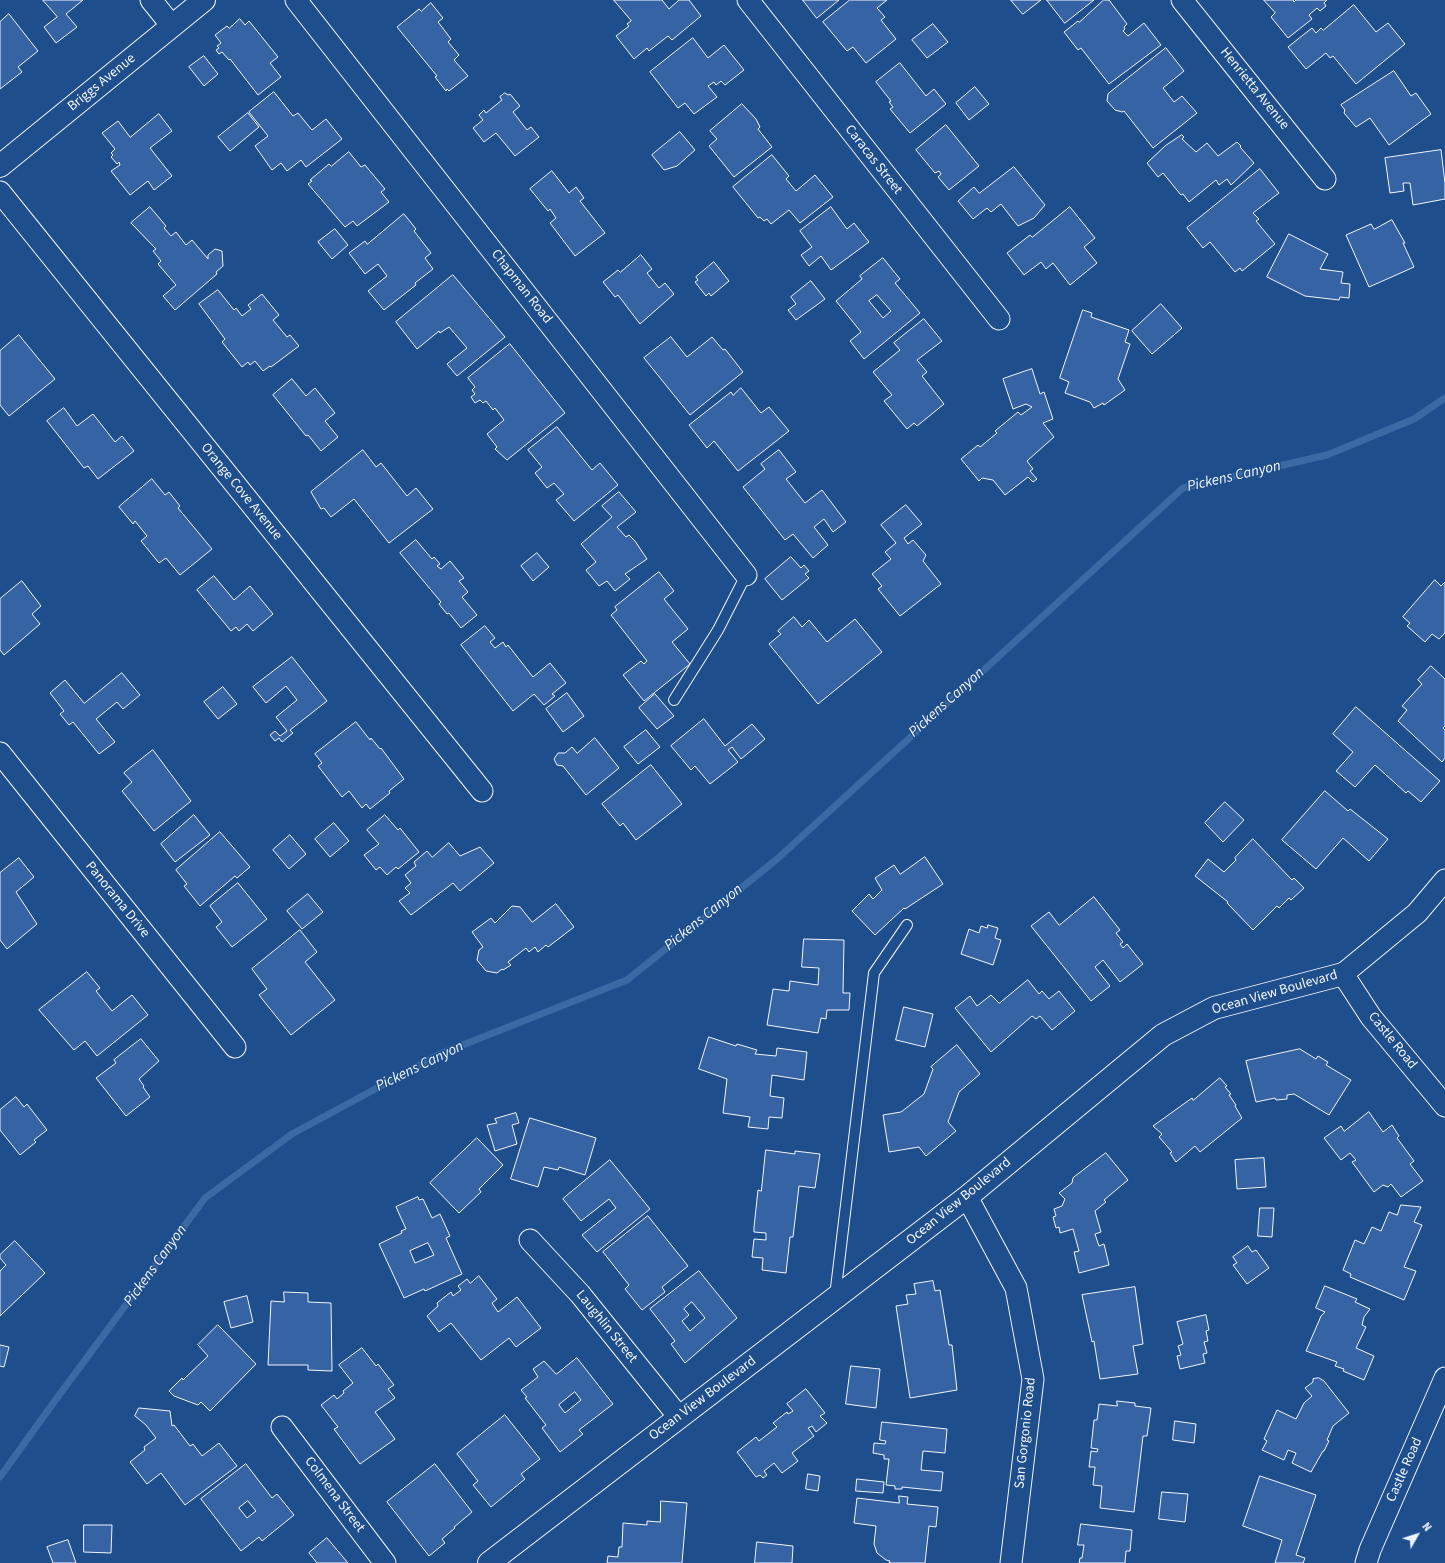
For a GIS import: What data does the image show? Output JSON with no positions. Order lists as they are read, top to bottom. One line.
{"streets":{"street":["Briggs Avenue","Henrietta Avenue","Caracas Street","Chapman Road","Orange Cove Avenue","Panorama Drive","Ocean View Boulevard","Castle Road","Laughlin Street","San Gorgonio Road","Colmena Street"]},"crossings":[["Ocean View Boulevard","Castle Road"],["Ocean View Boulevard","Laughlin Street"],["Ocean View Boulevard","San Gorgonio Road"]],"water":["Pickens Canyon"],"north":"top right"}
